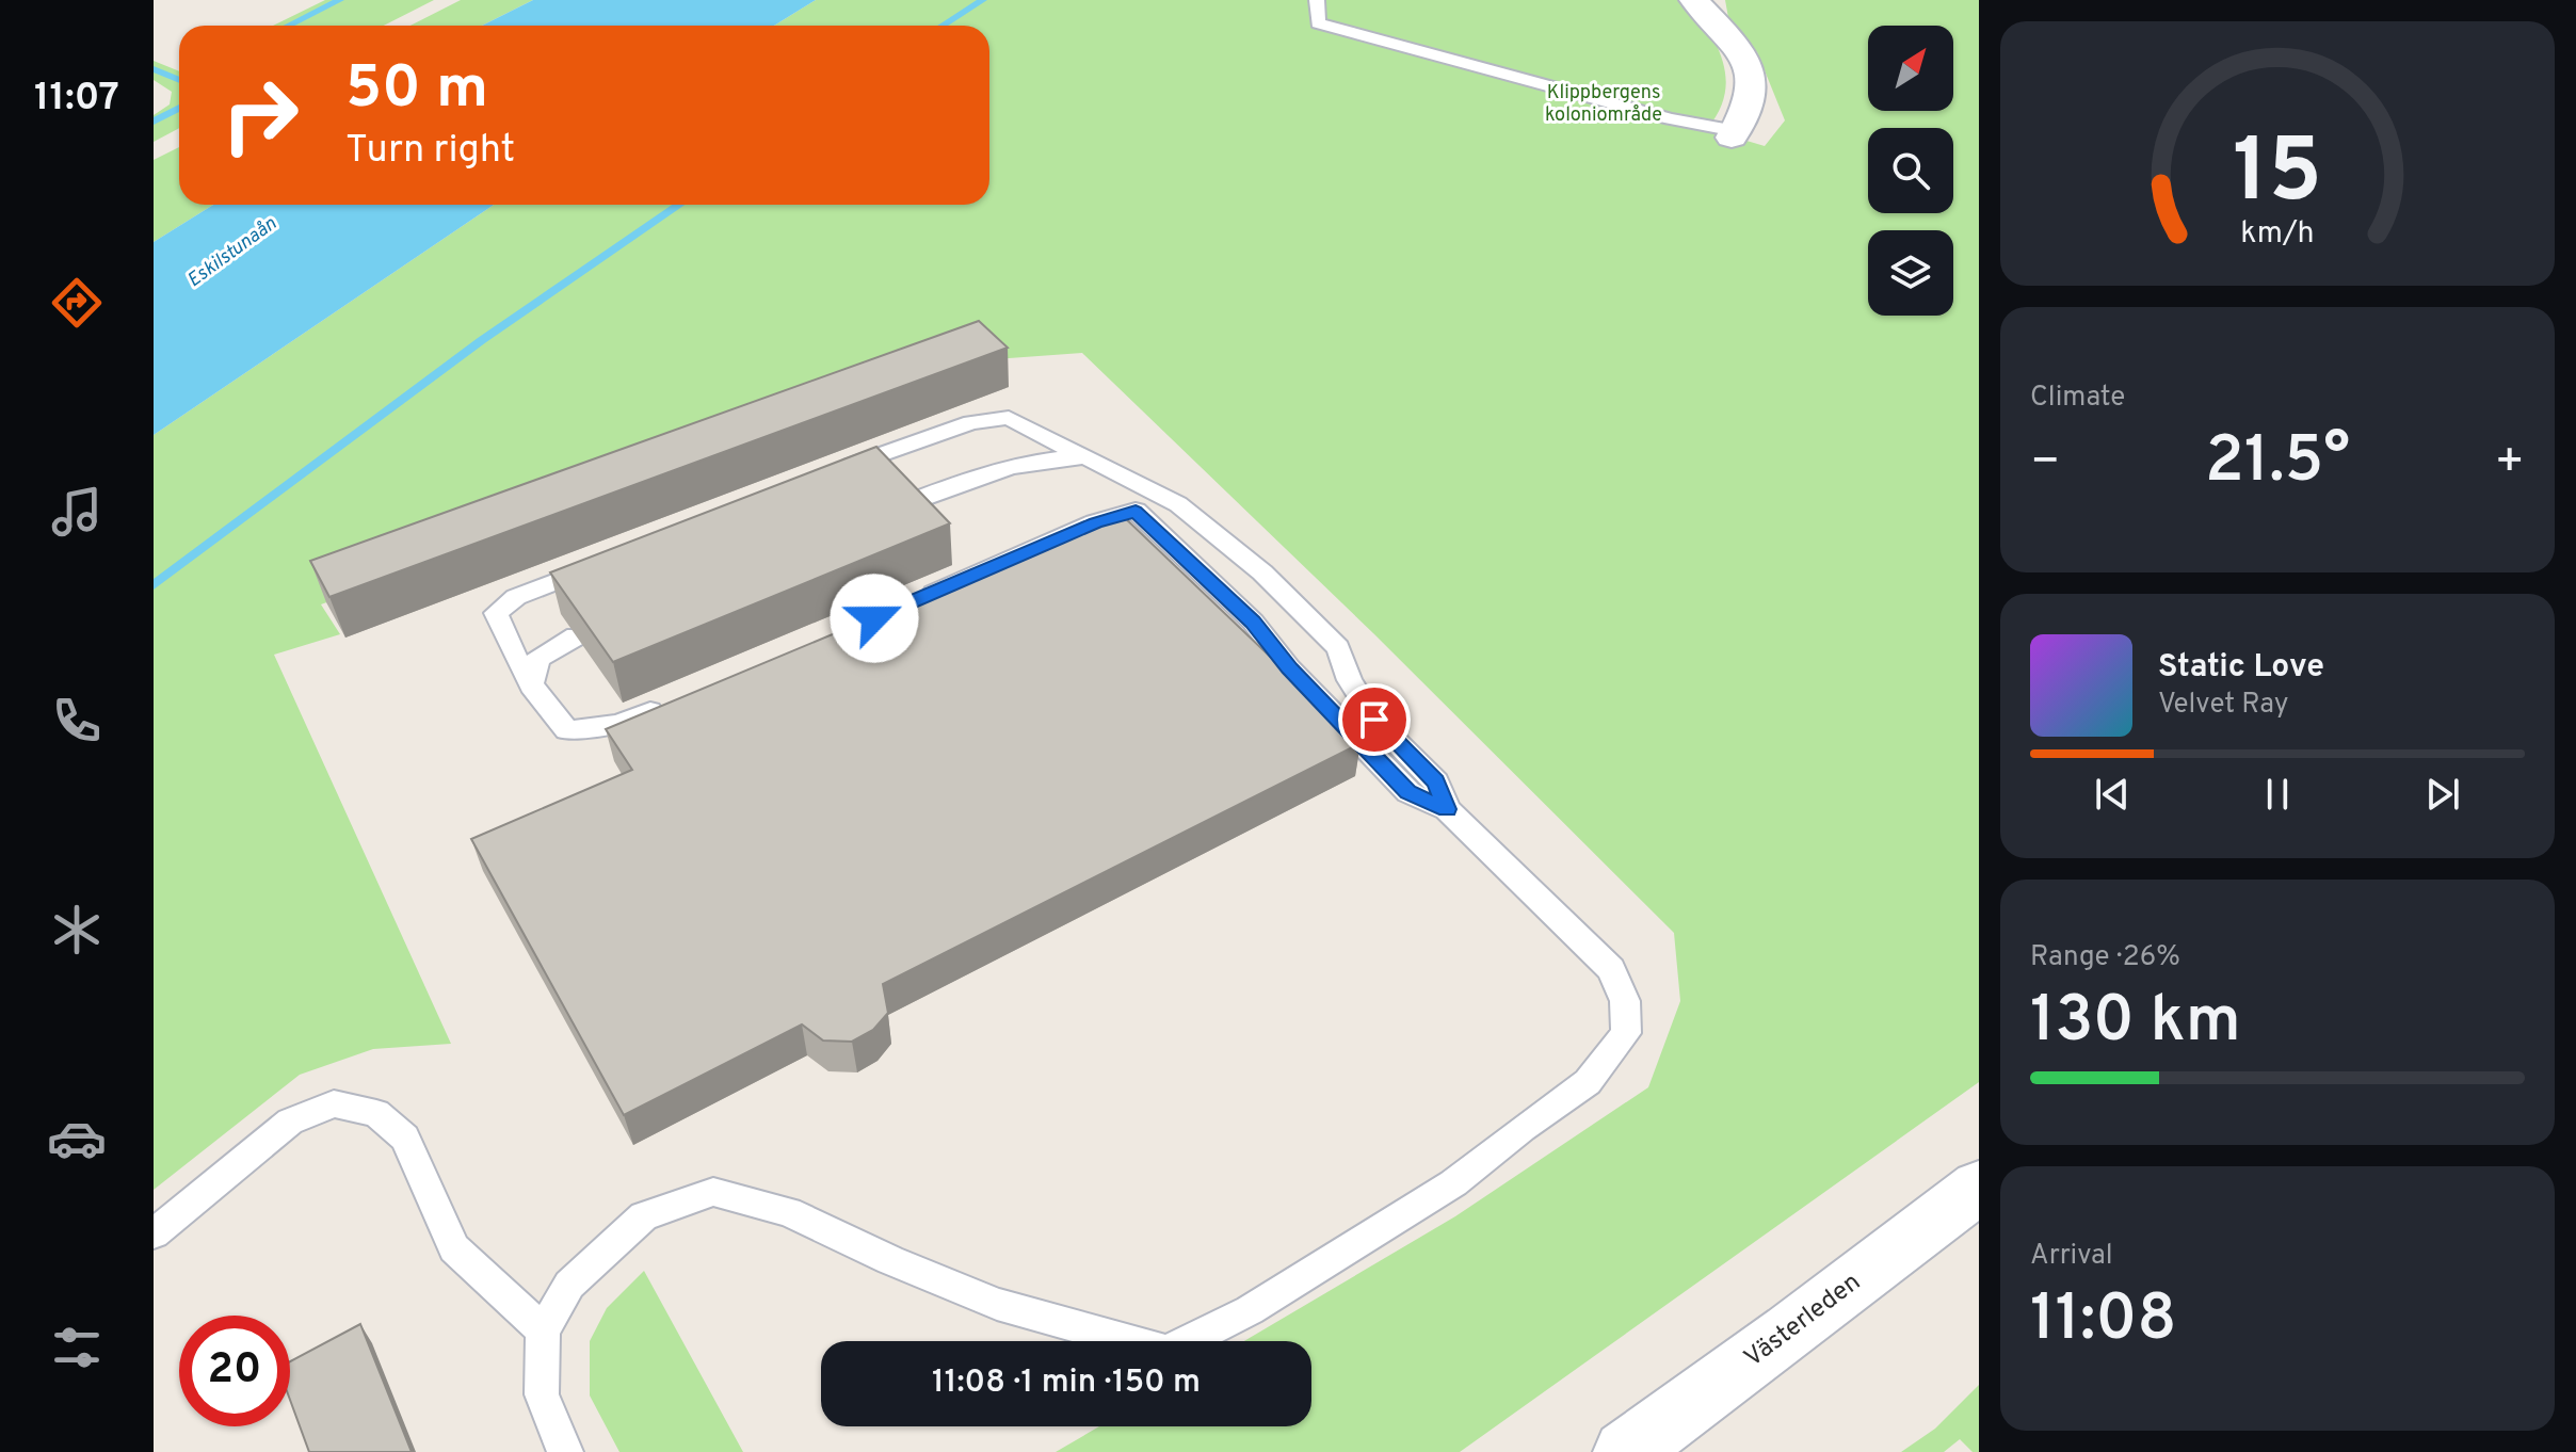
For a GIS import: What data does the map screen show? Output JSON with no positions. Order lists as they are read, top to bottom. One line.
{"streets":{"street":["Västerleden"]},"water":["Eskilstunaån"],"parks":["Klippbergens koloniområde"],"north":"top right","page":{"tabs":"11:07","turn":["50 m","Turn right"],"tile":["Climate",["Range · 26%","130 km"],["Arrival","11:08"]],"heat":["−","21.5°","+"],"song":["Static Love","Velvet Ray"],"limit":"20","trip":"11:08 · 1 min · 150 m","gauge":["15","km/h"]}}
